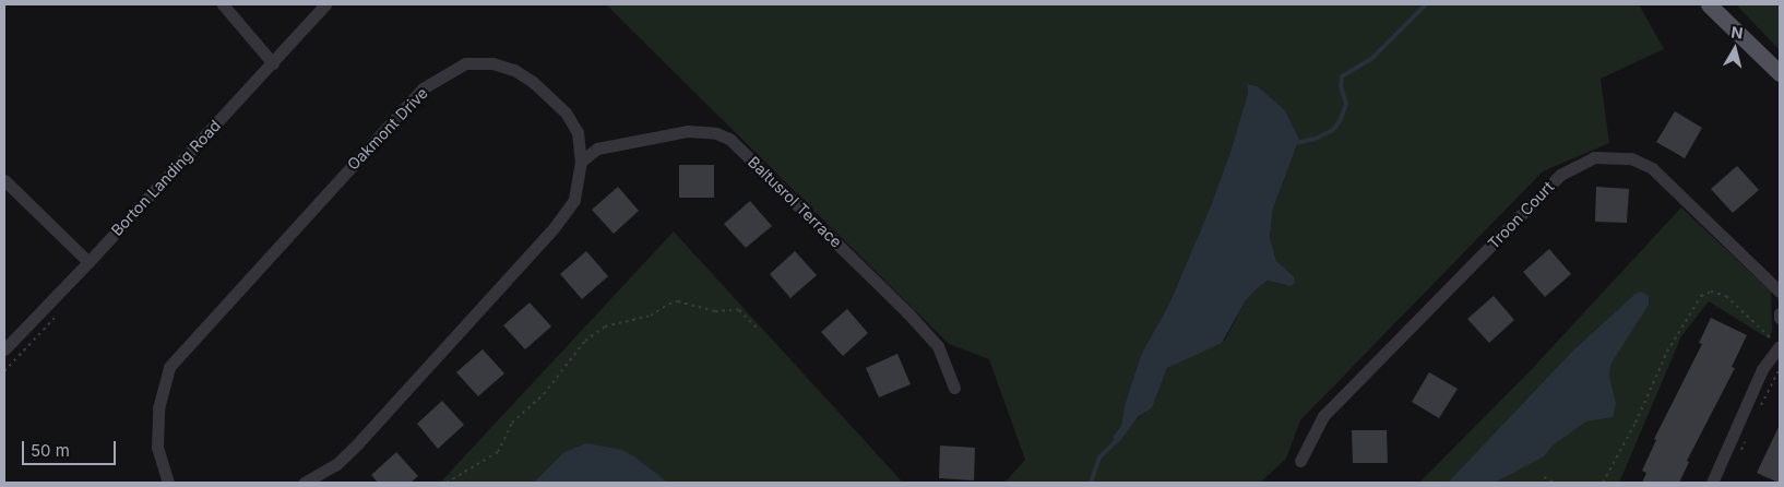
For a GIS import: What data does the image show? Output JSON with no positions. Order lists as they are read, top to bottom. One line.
{"streets":{"street":["Oakmont Drive","Borton Landing Road","Baltusrol Terrace","Troon Court"]},"crossings":[["Oakmont Drive","Baltusrol Terrace"]],"scale_bar":"50 m","north":"top"}
